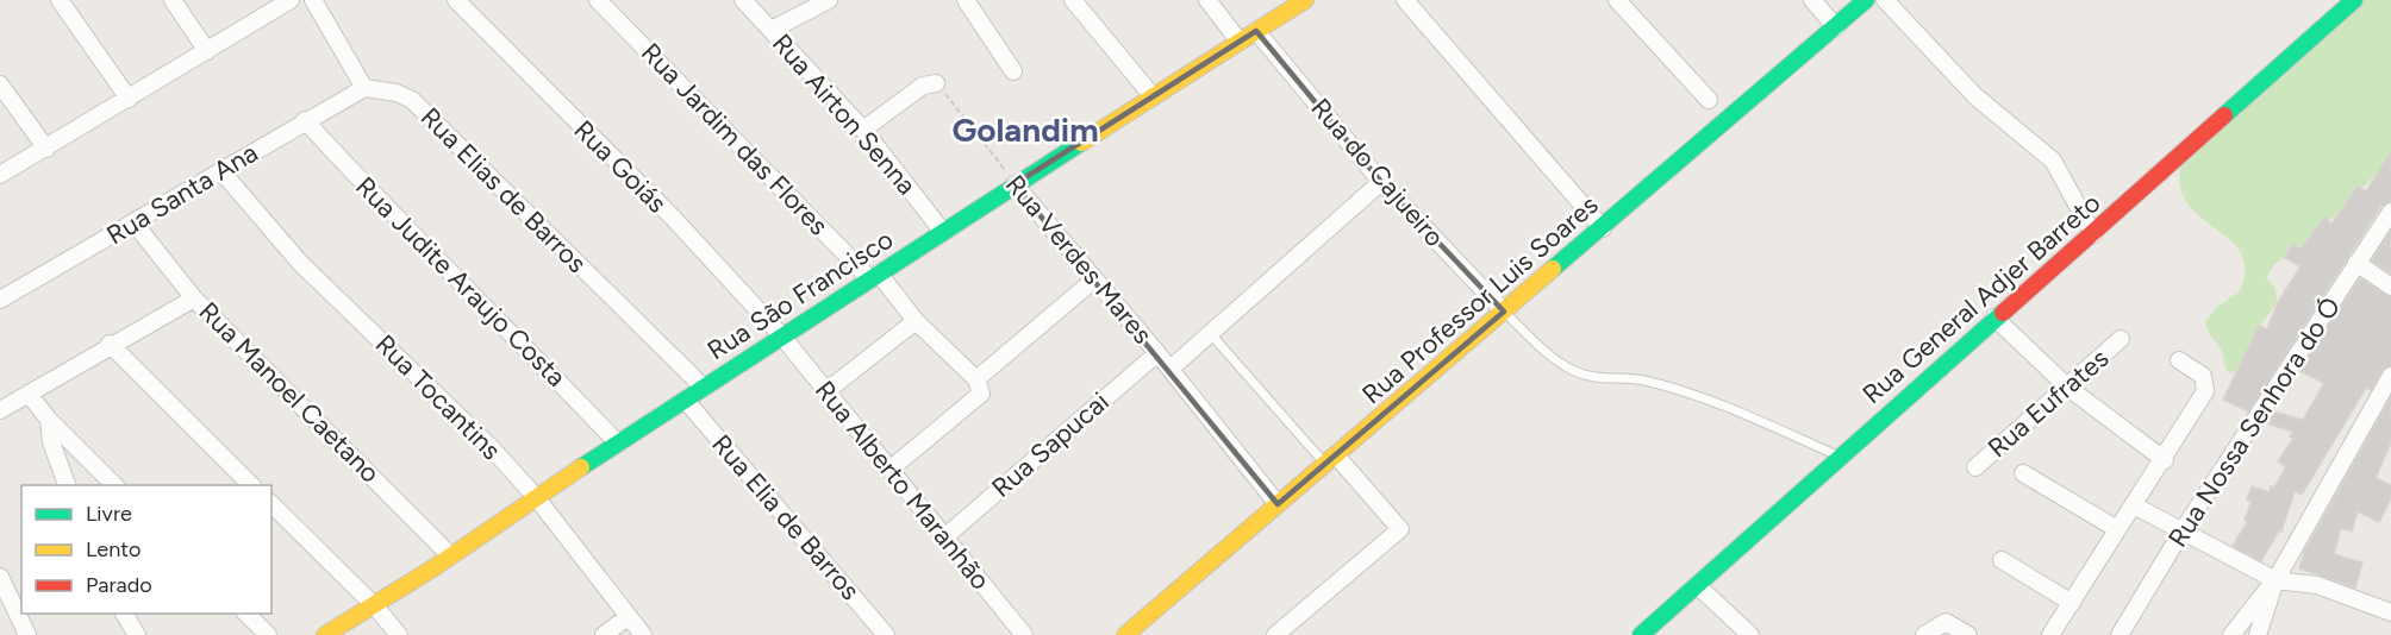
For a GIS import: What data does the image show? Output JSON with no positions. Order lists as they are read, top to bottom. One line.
{"streets":{"street":["Rua Airton Senna","Rua Jardim das Flores","Rua Goiás","Rua do Cajueiro","Rua Elias de Barros","Rua Santa Ana","Rua Verdes Mares","Rua Judite Araujo Costa","Rua São Francisco","Rua General Adjer Barreto","Rua Professor Luis Soares","Rua Manoel Caetano","Rua Tocantins","Rua Eufrates","Rua Nossa Senhora do Ó","Rua Sapucai","Rua Alberto Maranhão","Rua Elia de Barros"]},"crossings":[["Rua Airton Senna","Rua São Francisco"],["Rua Jardim das Flores","Rua São Francisco"],["Rua Goiás","Rua São Francisco"],["Rua Goiás","Rua Alberto Maranhão"],["Rua do Cajueiro","Rua São Francisco"],["Rua do Cajueiro","Rua Professor Luis Soares"],["Rua Elias de Barros","Rua Santa Ana"],["Rua Elias de Barros","Rua São Francisco"],["Rua Santa Ana","Rua Judite Araujo Costa"],["Rua Santa Ana","Rua Manoel Caetano"],["Rua Santa Ana","Rua Tocantins"],["Rua Verdes Mares","Rua São Francisco"],["Rua Verdes Mares","Rua Professor Luis Soares"],["Rua Verdes Mares","Rua Sapucai"],["Rua Judite Araujo Costa","Rua São Francisco"],["Rua São Francisco","Rua Manoel Caetano"],["Rua São Francisco","Rua Tocantins"],["Rua São Francisco","Rua Alberto Maranhão"],["Rua São Francisco","Rua Elia de Barros"],["Rua Sapucai","Rua Alberto Maranhão"]],"districts":["Golandim"],"legend":["Livre","Lento","Parado"]}
